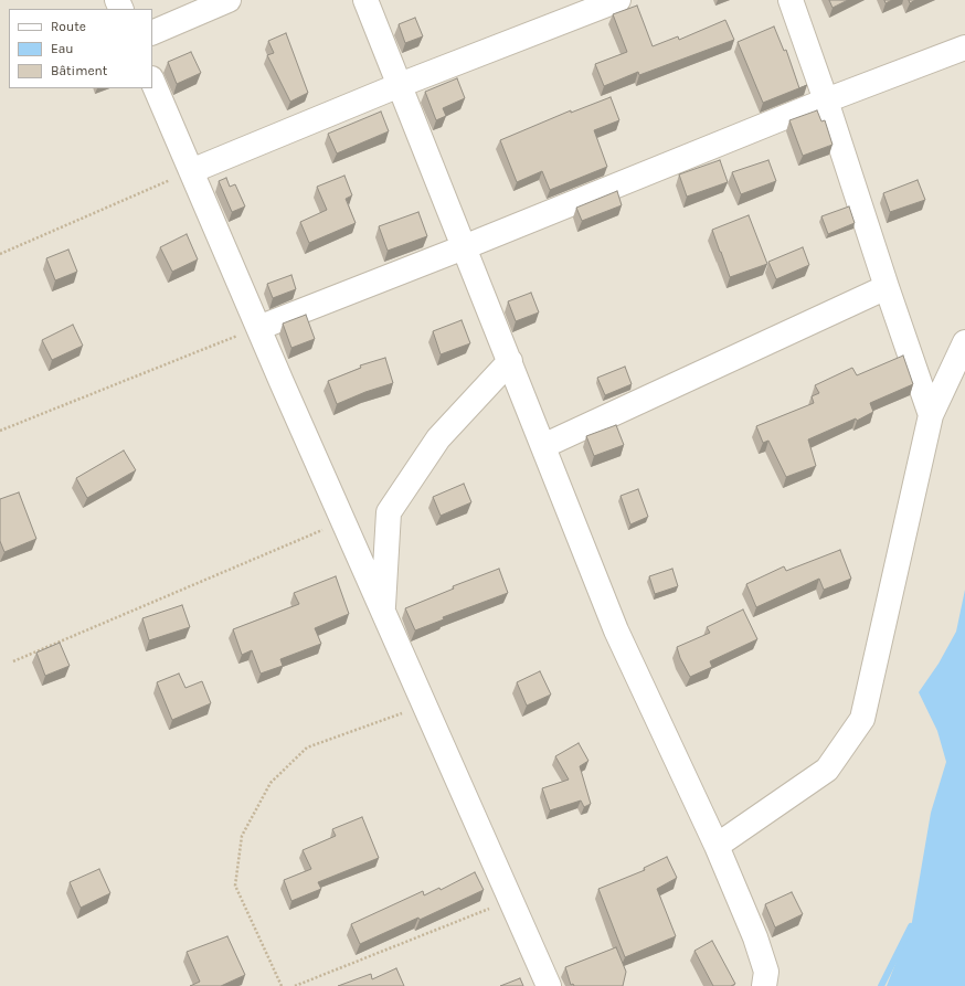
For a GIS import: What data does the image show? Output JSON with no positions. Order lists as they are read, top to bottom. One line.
{"legend":["Route","Eau","Bâtiment"]}
